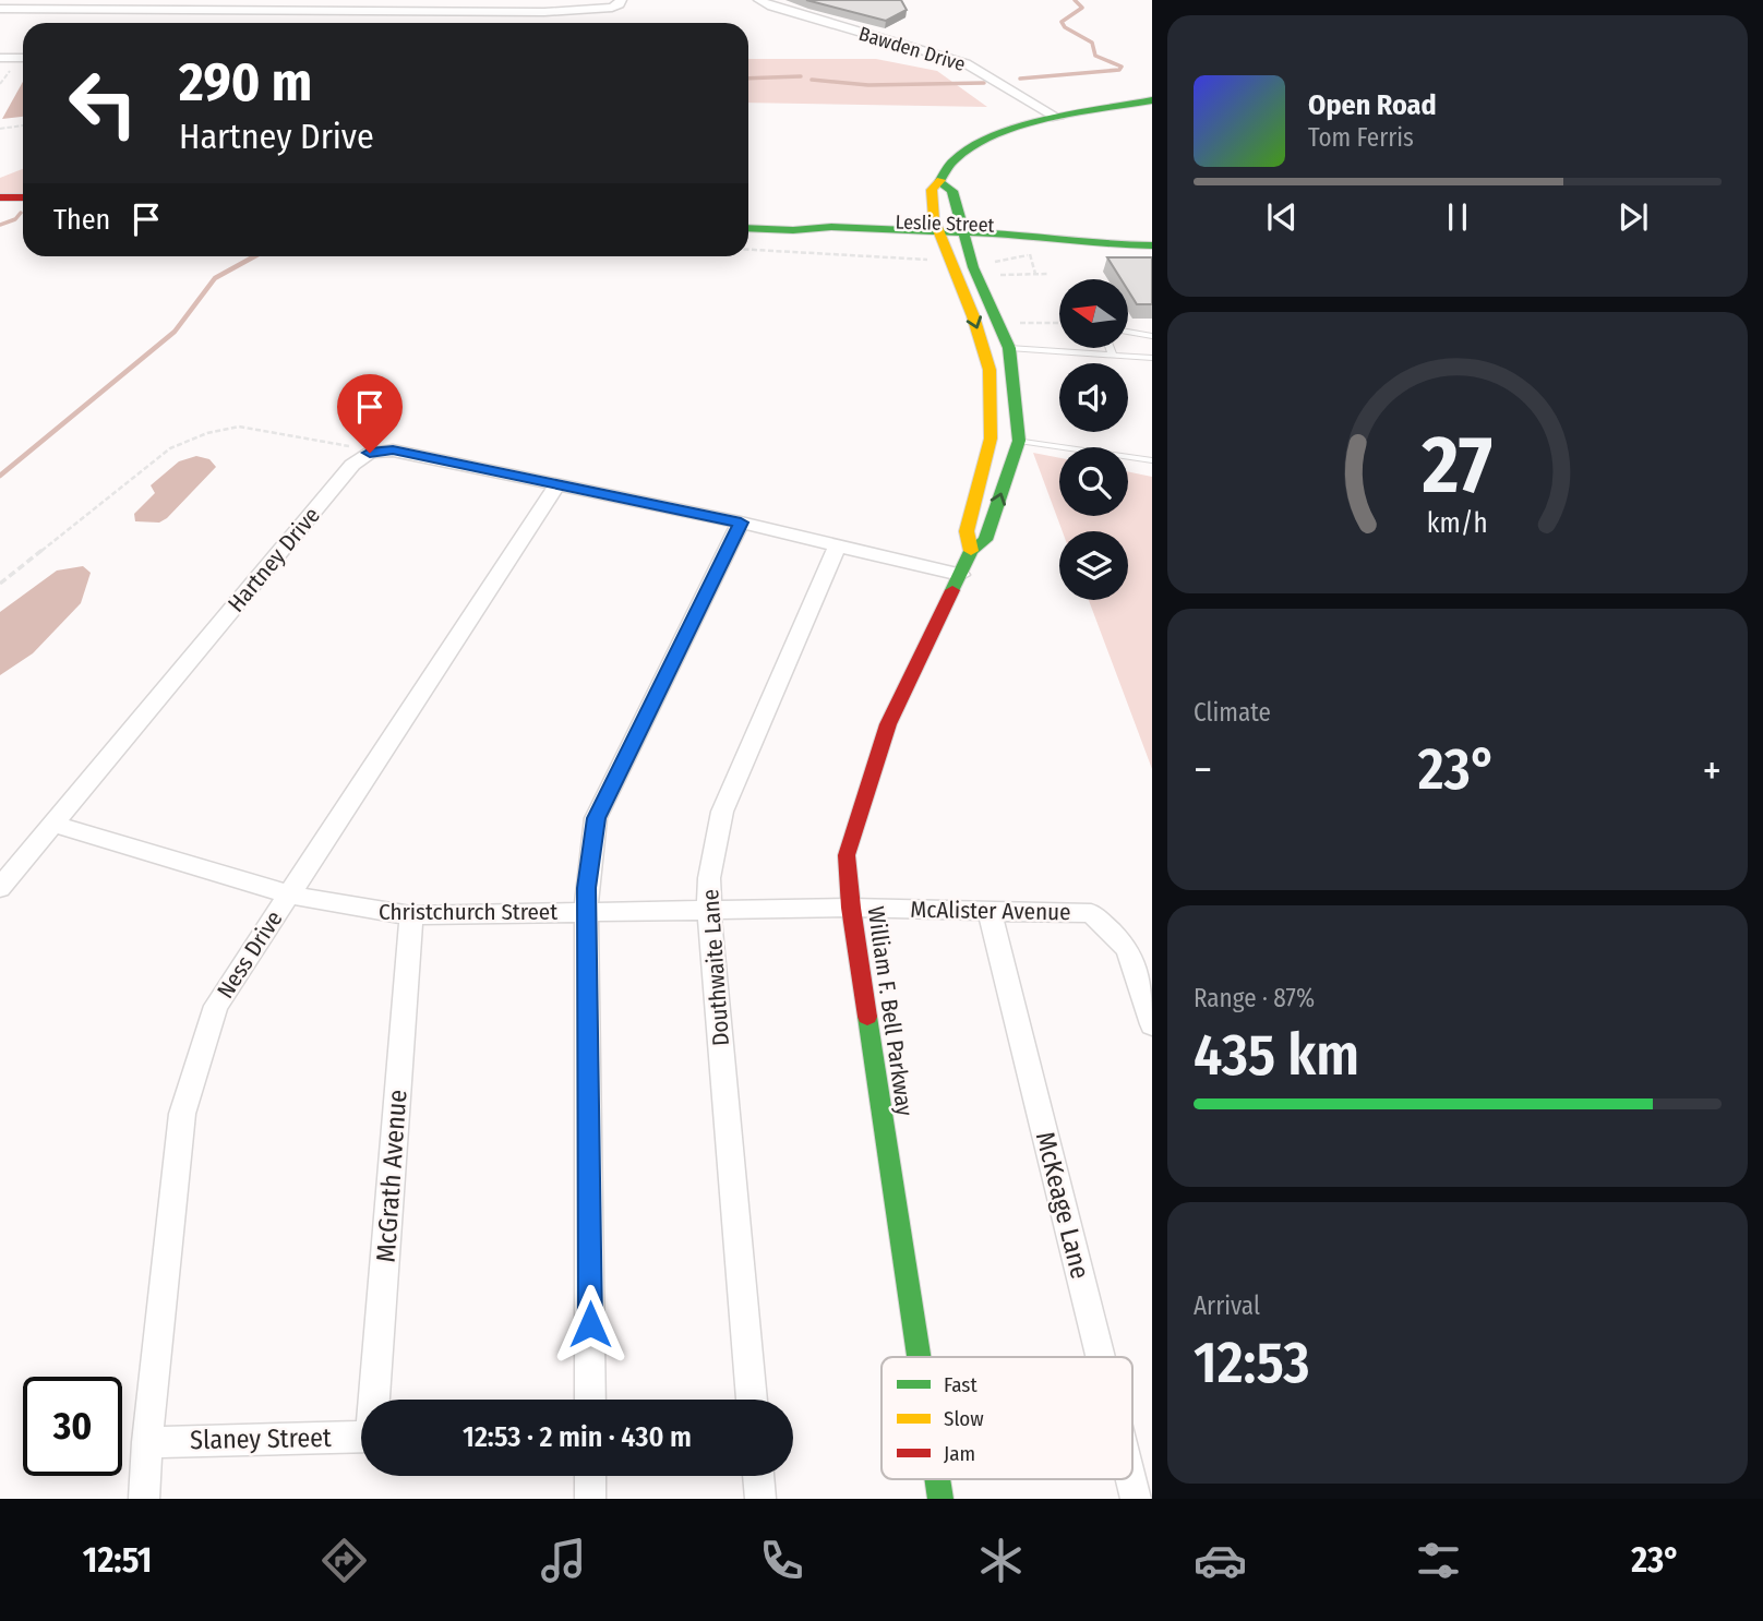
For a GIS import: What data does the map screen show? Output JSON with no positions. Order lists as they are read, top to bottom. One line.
{"streets":{"street":["Bawden Drive","Leslie Street","Hartney Drive","McAlister Avenue","Christchurch Street","Ness Drive","Douthwaite Lane","William F. Bell Parkway","McGrath Avenue","McKeage Lane","Slaney Street"]},"crossings":[["Leslie Street","William F. Bell Parkway"],["Hartney Drive","Christchurch Street"],["McAlister Avenue","Christchurch Street"],["McAlister Avenue","William F. Bell Parkway"],["McAlister Avenue","McKeage Lane"],["Christchurch Street","Ness Drive"],["Christchurch Street","Douthwaite Lane"],["Christchurch Street","William F. Bell Parkway"],["Christchurch Street","McGrath Avenue"],["Ness Drive","Slaney Street"]],"legend":["Fast","Slow","Jam"],"north":"left","page":{"turn":["290 m","Hartney Drive"],"song":["Open Road","Tom Ferris"],"then":"Then","tile":["Climate",["Range · 87%","435 km"],["Arrival","12:53"]],"heat":["−","23°","+"],"limit":"30","trip":"12:53 · 2 min · 430 m","tabs":["12:51","23°"],"gauge":["27","km/h"]}}
